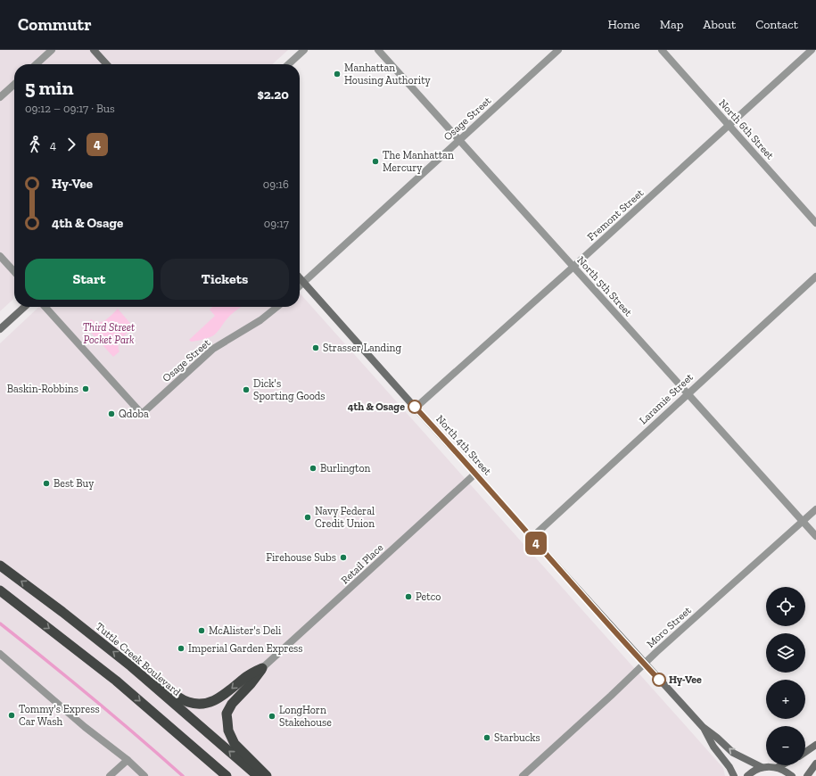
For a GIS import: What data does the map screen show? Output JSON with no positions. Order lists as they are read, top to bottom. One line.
{"streets":{"highway":["Tuttle Creek Boulevard"],"main road":["North 4th Street"],"street":["Osage Street","North 6th Street","Fremont Street","North 5th Street","Laramie Street","Retail Place","Moro Street"]},"crossings":[["Osage Street","North 5th Street"],["Osage Street","North 4th Street"],["North 6th Street","Fremont Street"],["Fremont Street","North 5th Street"],["Fremont Street","North 4th Street"],["North 5th Street","Laramie Street"],["North 5th Street","Moro Street"],["Laramie Street","North 4th Street"],["North 4th Street","Retail Place"],["North 4th Street","Moro Street"]],"parks":["Third Street Pocket Park"],"places":["Manhattan Housing Authority","The Manhattan Mercury","Strasser Landing","Baskin-Robbins","Dick's Sporting Goods","4th & Osage","Qdoba","Burlington","Best Buy","Navy Federal Credit Union","Firehouse Subs","Petco","McAlister's Deli","Imperial Garden Express","Hy-Vee","Tommy's Express Car Wash","LongHorn Stakehouse","Starbucks"],"lines":["bus line 4"],"page":{"header":"Commutr","nav":["Home","Map","About","Contact"],"on_map":"4","heading":["5 min","09:12 – 09:17 · Bus","$2.20"],"legs":["4","4"],"list":[{"name":"Hy-Vee","value":"09:16"},{"name":"4th & Osage","value":"09:17"}],"buttons":["Start","Tickets"],"map_buttons":["+","−"]}}
